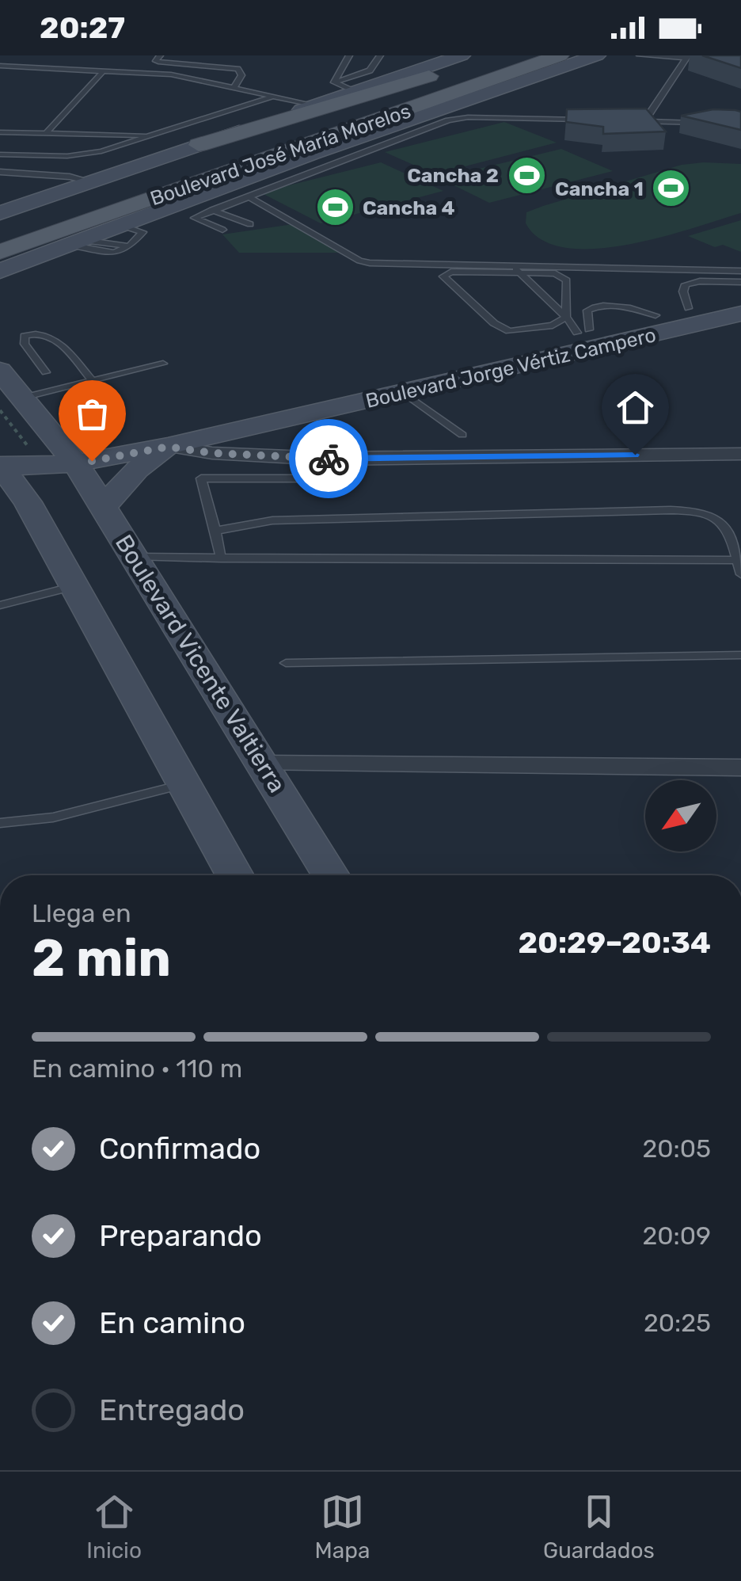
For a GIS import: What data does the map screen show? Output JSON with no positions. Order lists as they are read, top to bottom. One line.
{"streets":{"main road":["Boulevard José María Morelos","Boulevard Jorge Vértiz Campero","Boulevard Vicente Valtierra"]},"crossings":[["Boulevard Jorge Vértiz Campero","Boulevard Vicente Valtierra"]],"places":{"sports":["Cancha 2","Cancha 1","Cancha 4"]},"north":"bottom left","page":{"status":"20:27","heading":["2 min","Llega en","20:29–20:34"],"bar":"En camino · 110 m","list":[["Confirmado","20:05"],["Preparando","20:09"],["En camino","20:25"],"Entregado"],"tabs":["Inicio","Mapa","Guardados"]}}
